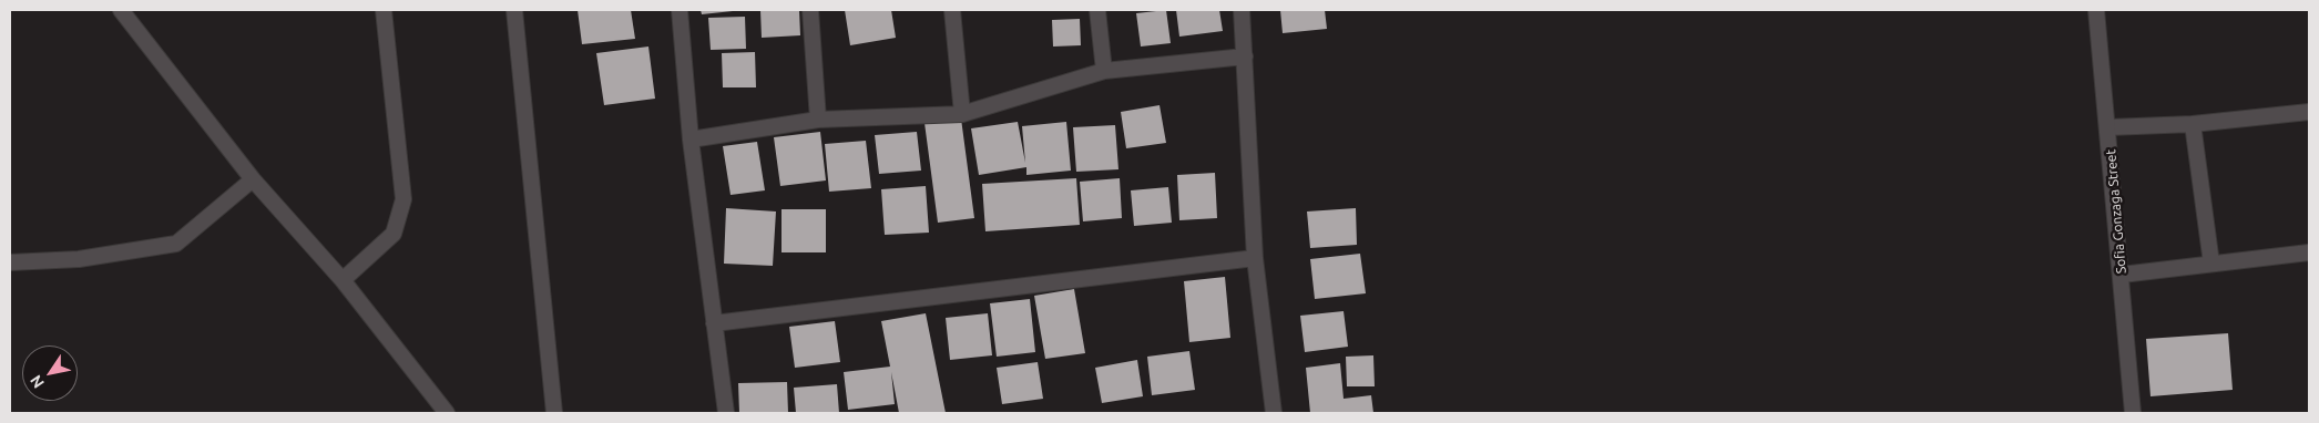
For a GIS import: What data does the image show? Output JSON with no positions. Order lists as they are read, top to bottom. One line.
{"streets":{"street":["Sofia Gonzaga Street"]},"north":"bottom left"}
